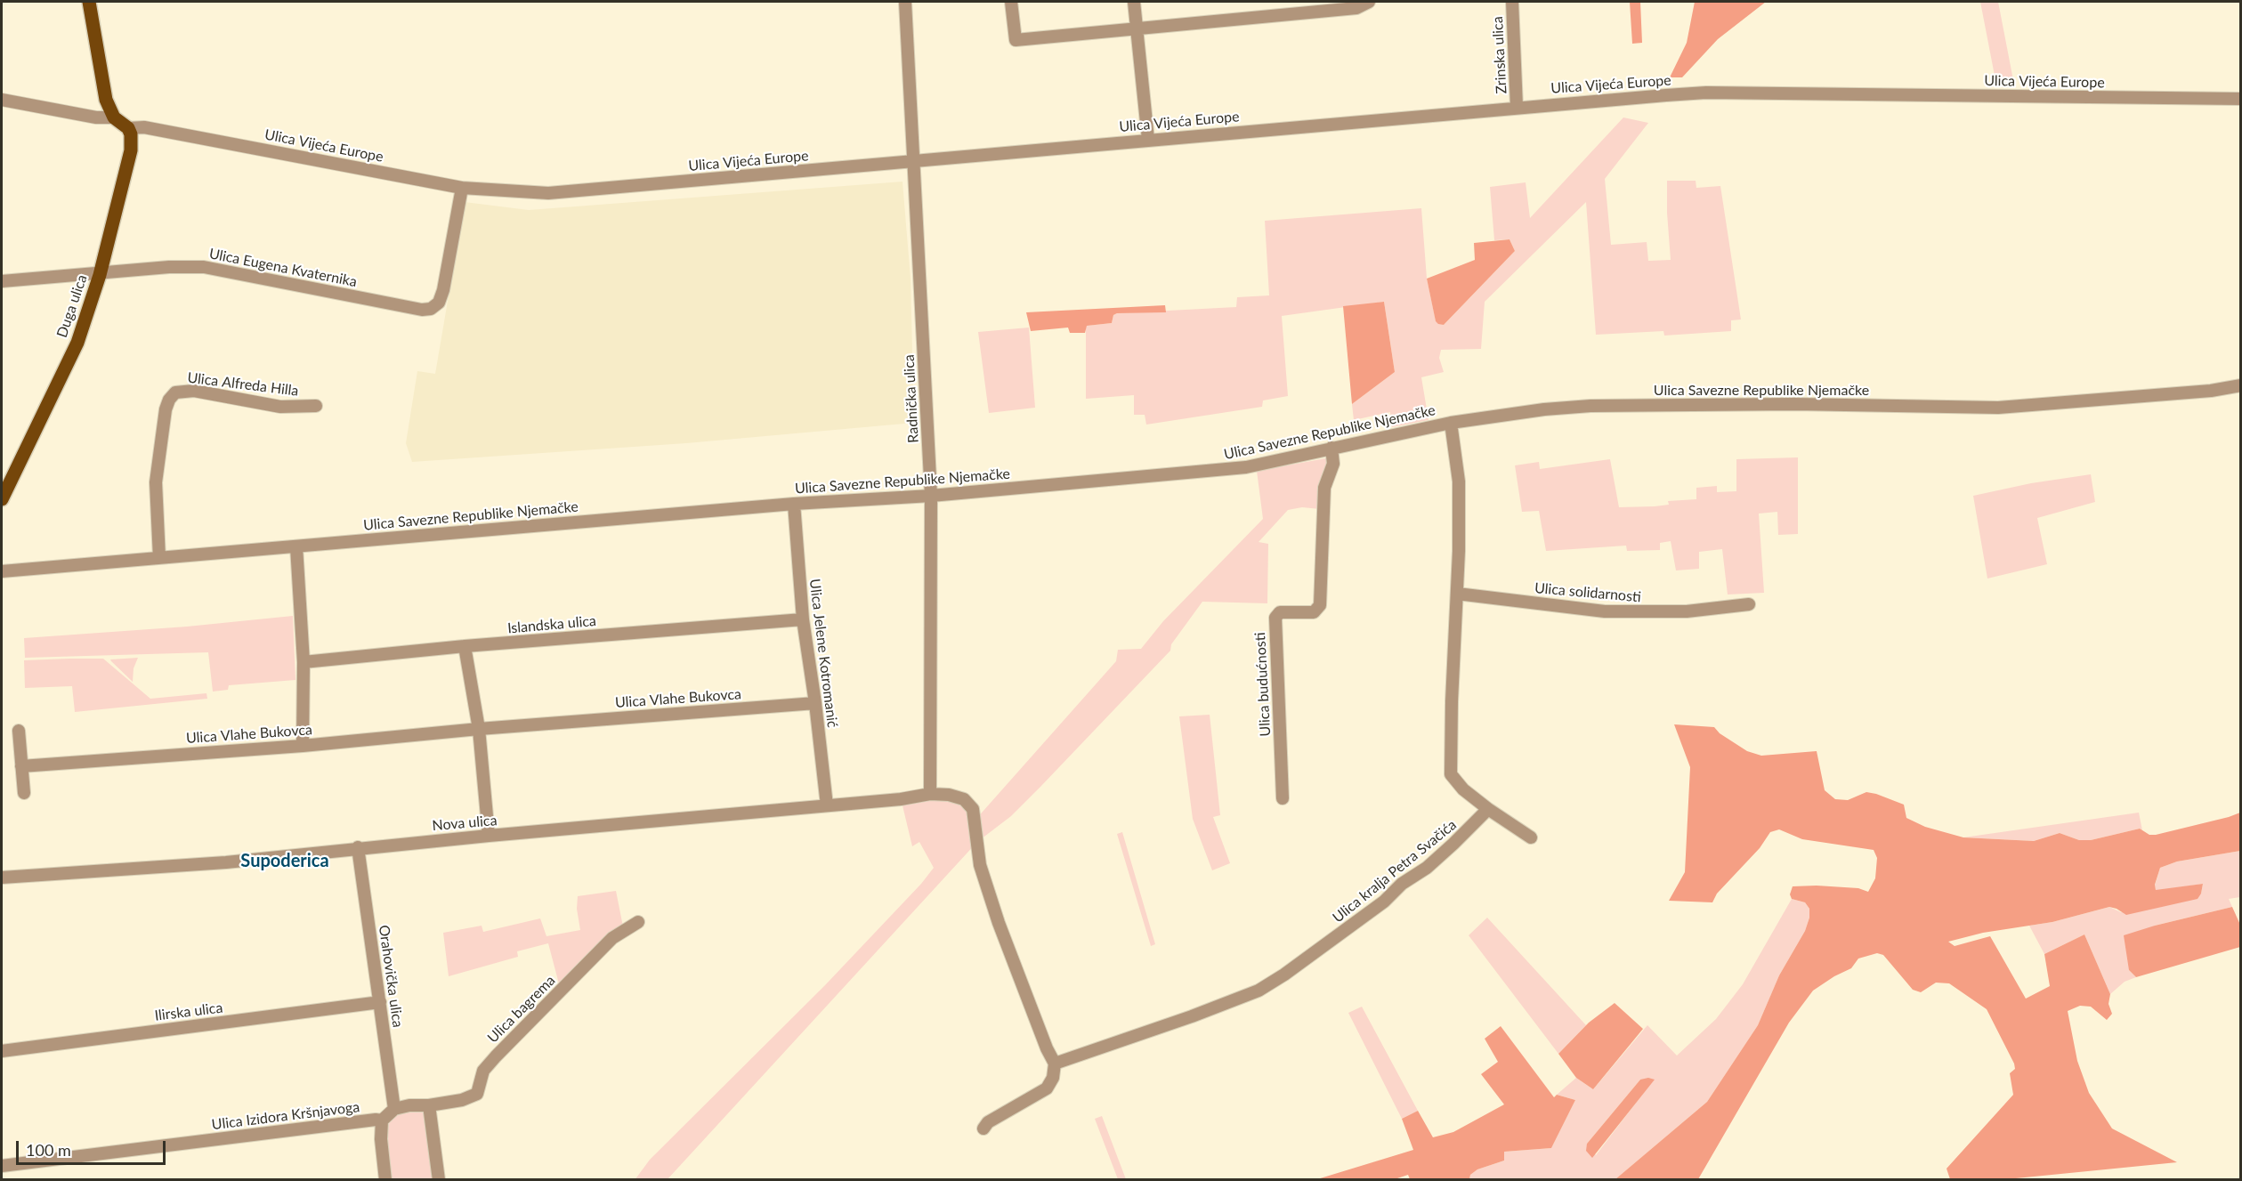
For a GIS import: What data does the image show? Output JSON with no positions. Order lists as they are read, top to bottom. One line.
{"streets":{"main road":["Duga ulica"],"street":["Zrinska ulica","Ulica Vijeća Europe","Ulica Eugena Kvaternika","Ulica Alfreda Hilla","Ulica Savezne Republike Njemačke","Radnička ulica","Ulica solidarnosti","Islandska ulica","Ulica Jelene Kotromanić","Ulica budućnosti","Ulica Vlahe Bukovca","Nova ulica","Ulica kralja Petra Svačića","Orahovička ulica","Ulica bagrema","Ilirska ulica","Ulica Izidora Kršnjavoga"]},"crossings":[["Zrinska ulica","Ulica Vijeća Europe"],["Ulica Vijeća Europe","Ulica Eugena Kvaternika"],["Ulica Vijeća Europe","Duga ulica"],["Ulica Vijeća Europe","Radnička ulica"],["Ulica Eugena Kvaternika","Duga ulica"],["Ulica Alfreda Hilla","Ulica Savezne Republike Njemačke"],["Ulica Savezne Republike Njemačke","Radnička ulica"],["Ulica Savezne Republike Njemačke","Ulica Jelene Kotromanić"],["Ulica Savezne Republike Njemačke","Ulica budućnosti"],["Radnička ulica","Nova ulica"],["Islandska ulica","Ulica Jelene Kotromanić"],["Ulica Jelene Kotromanić","Ulica Vlahe Bukovca"],["Ulica Jelene Kotromanić","Nova ulica"],["Nova ulica","Ulica kralja Petra Svačića"],["Nova ulica","Orahovička ulica"],["Orahovička ulica","Ilirska ulica"]],"districts":["Supoderica"],"scale_bar":"100 m"}
